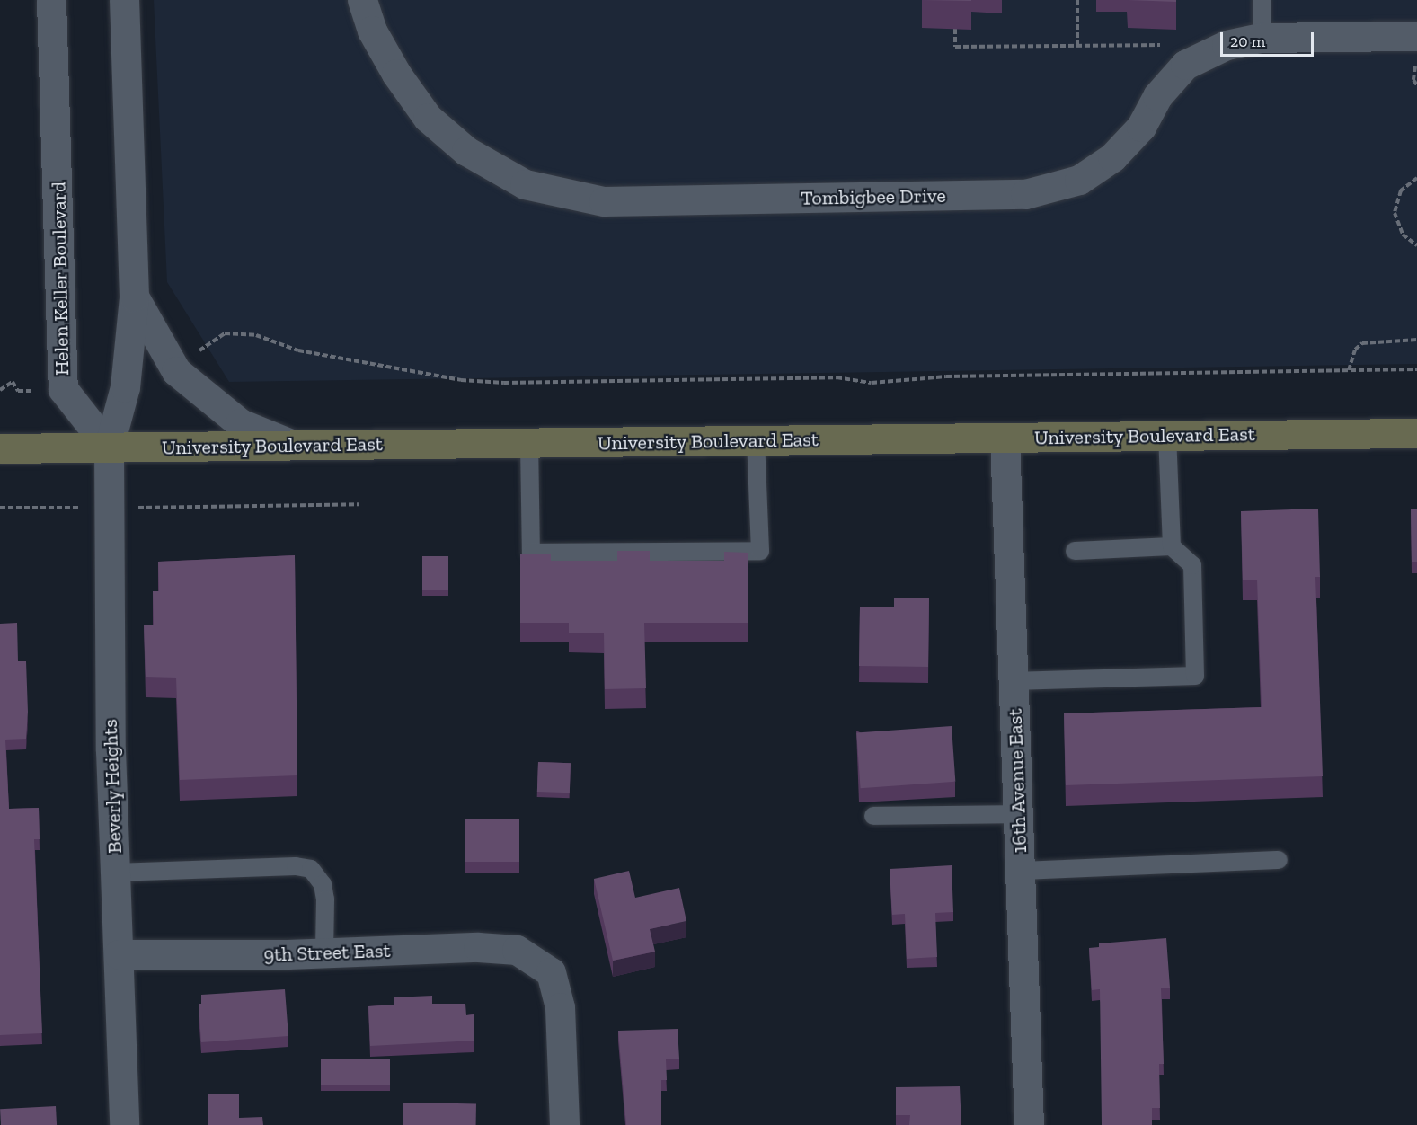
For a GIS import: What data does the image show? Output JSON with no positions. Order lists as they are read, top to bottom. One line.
{"streets":{"main road":["University Boulevard East"],"street":["Tombigbee Drive","Helen Keller Boulevard","16th Avenue East","Beverly Heights","9th Street East"]},"crossings":[["Helen Keller Boulevard","University Boulevard East"],["Helen Keller Boulevard","Beverly Heights"],["University Boulevard East","16th Avenue East"],["University Boulevard East","Beverly Heights"],["Beverly Heights","9th Street East"]],"scale_bar":"20 m"}
